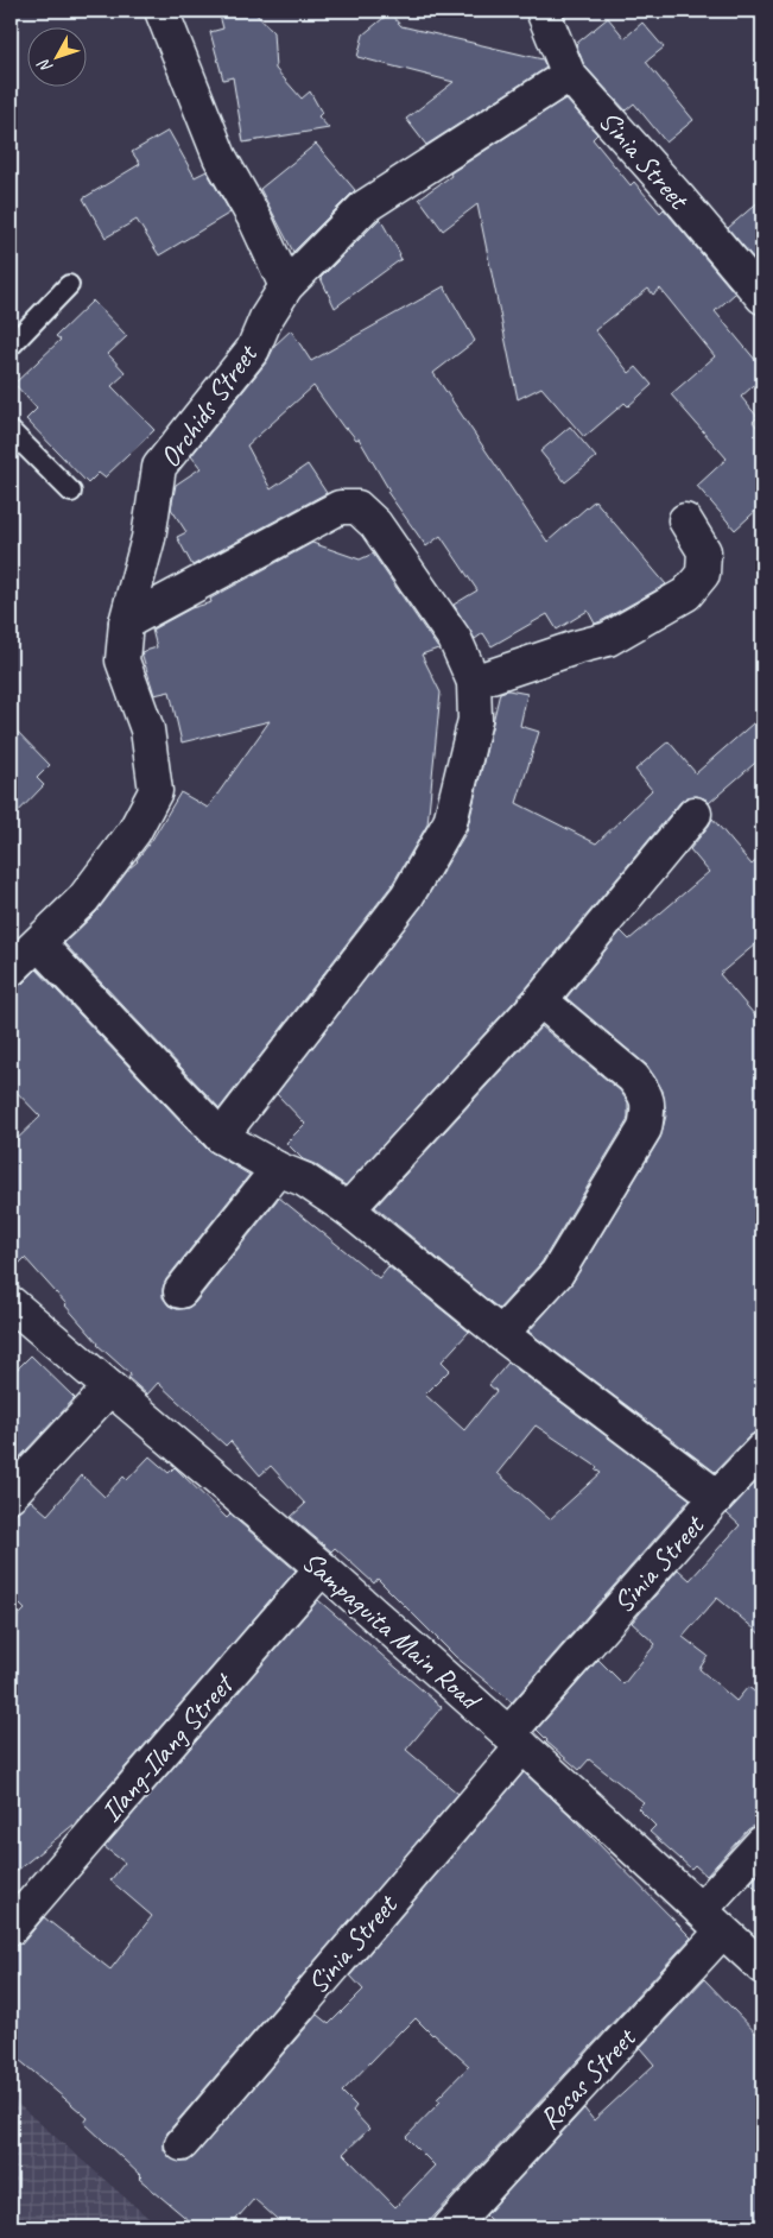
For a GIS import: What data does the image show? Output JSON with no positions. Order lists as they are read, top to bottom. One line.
{"streets":{"street":["Sinia Street","Orchids Street","Sampaguita Main Road","Ilang-Ilang Street","Rosas Street"]},"crossings":[["Sinia Street","Orchids Street"],["Sinia Street","Sampaguita Main Road"],["Sampaguita Main Road","Ilang-Ilang Street"],["Sampaguita Main Road","Rosas Street"]],"north":"bottom left"}
